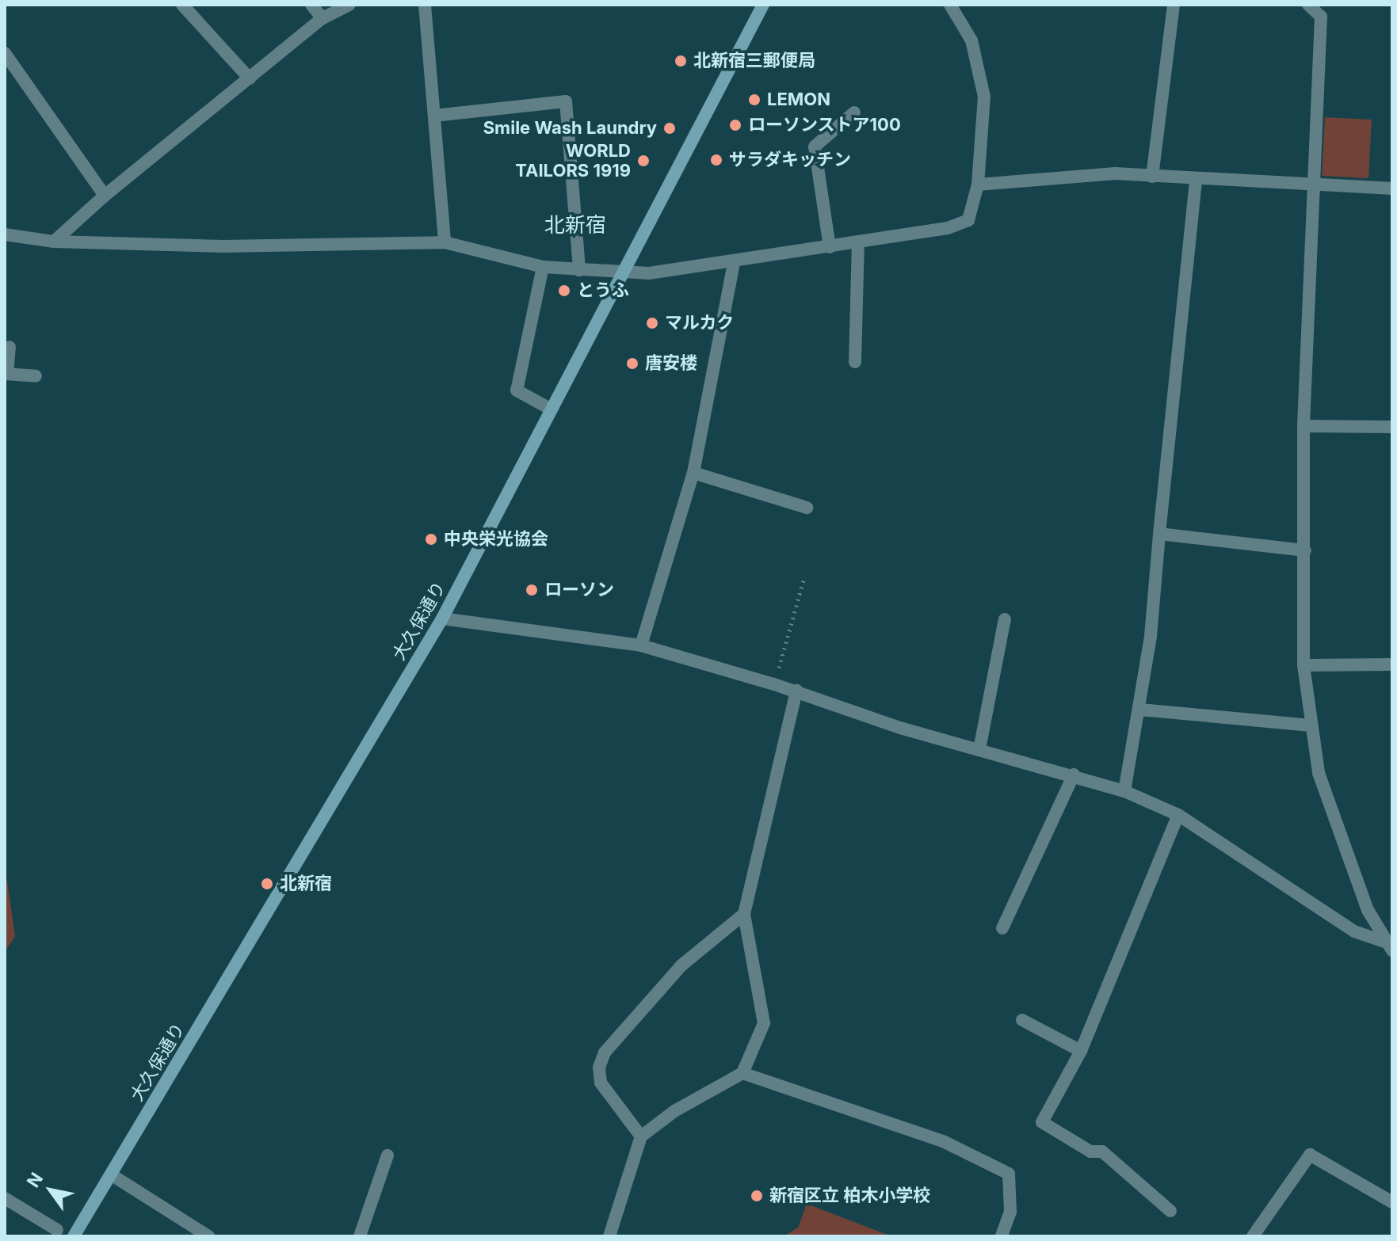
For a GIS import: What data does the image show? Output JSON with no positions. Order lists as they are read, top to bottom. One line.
{"streets":{"main road":["大久保通り"]},"districts":["北新宿"],"places":["北新宿三郵便局","LEMON","ローソンストア100","Smile Wash Laundry","サラダキッチン","WORLD TAILORS 1919","とうふ","マルカク","唐安楼","中央栄光協会","ローソン","北新宿","新宿区立 柏木小学校"],"north":"top left"}
